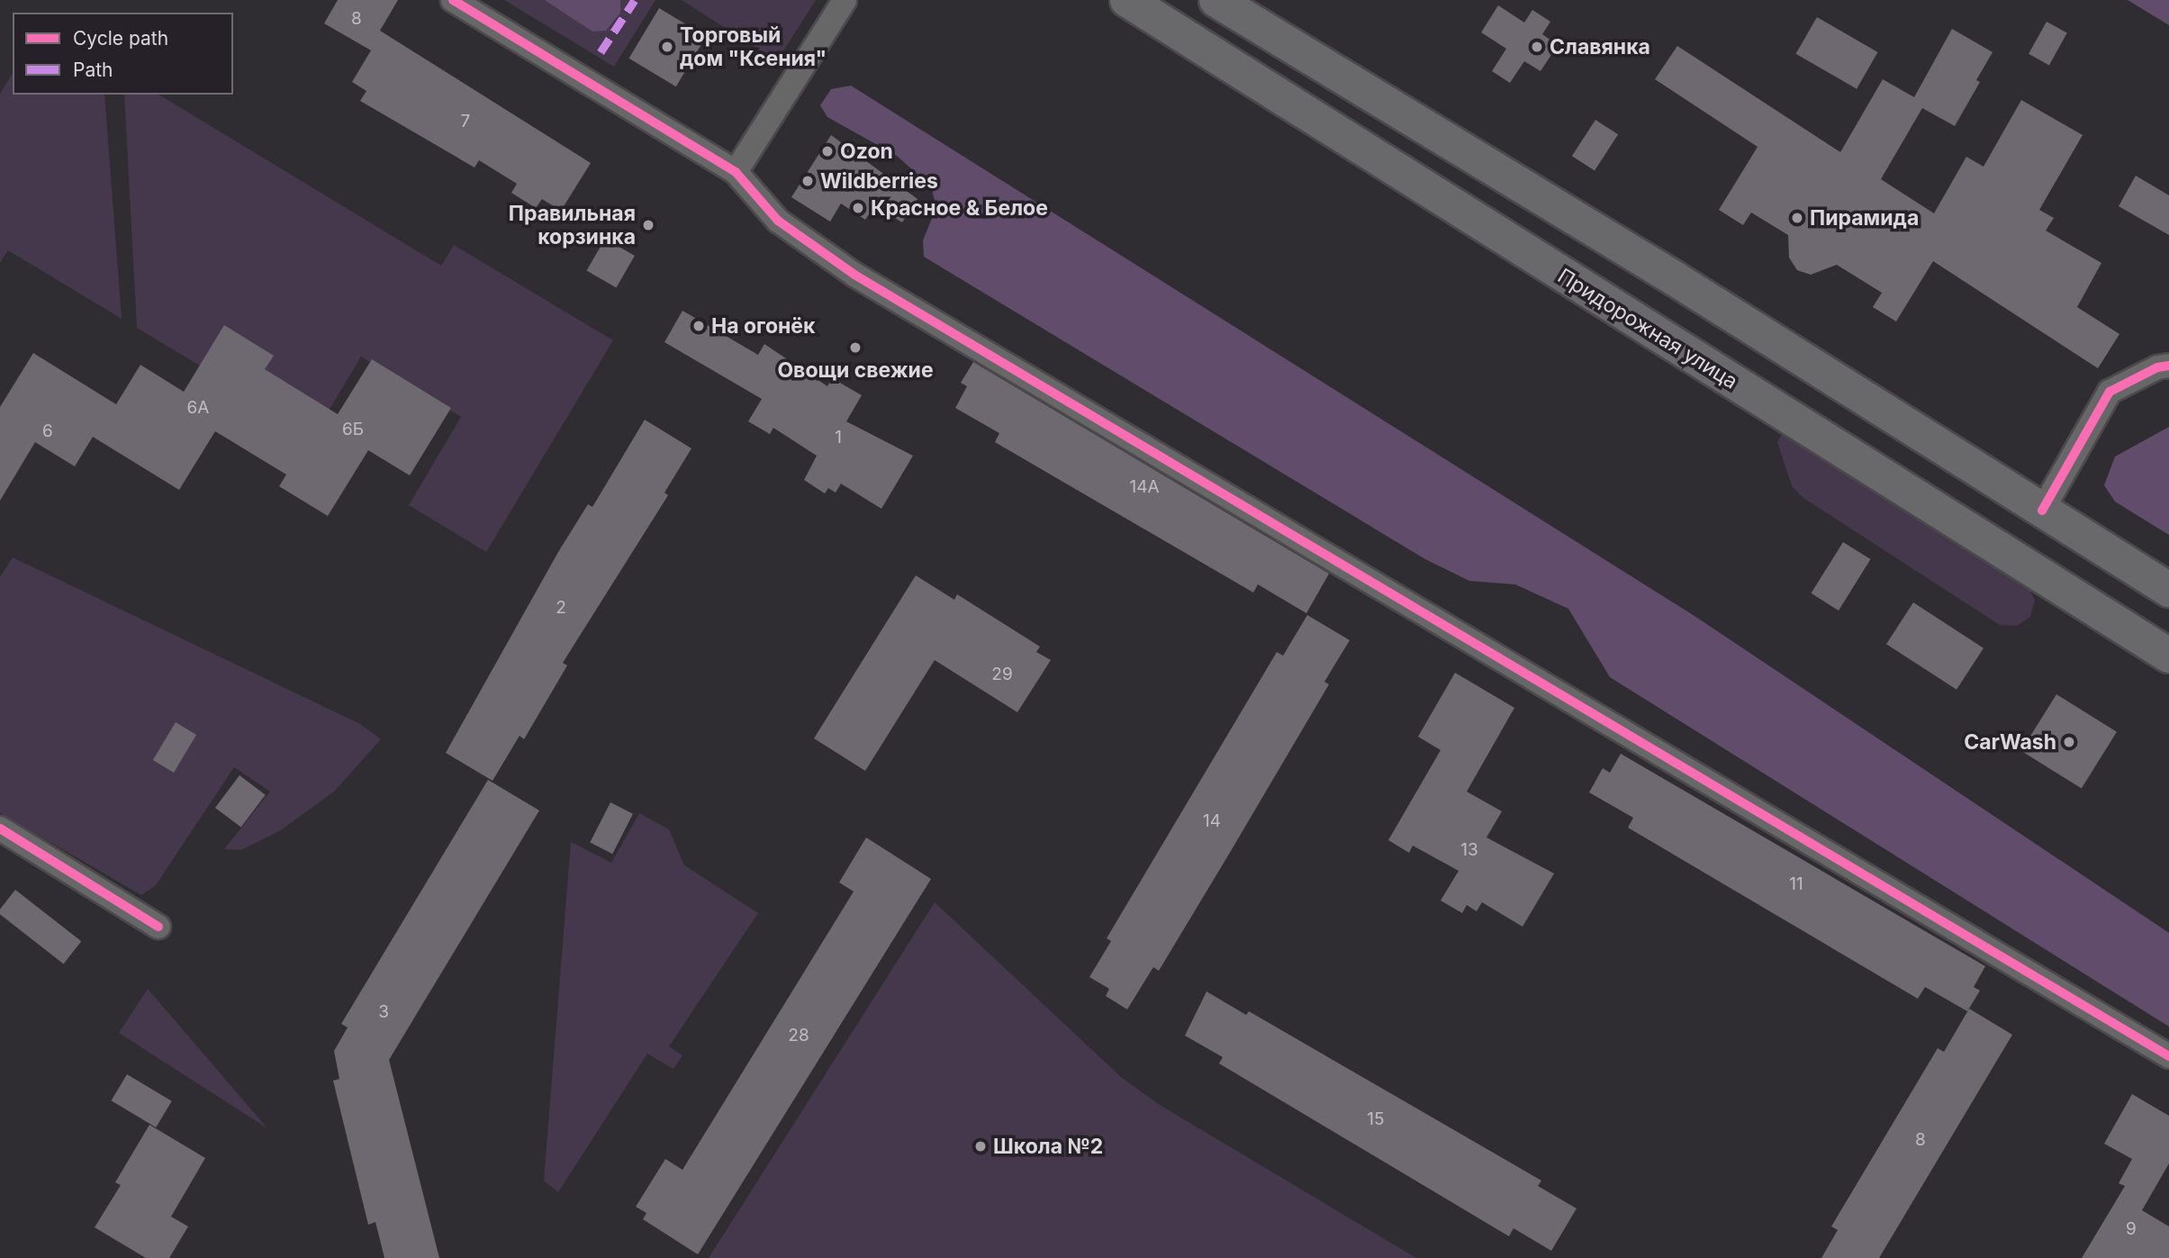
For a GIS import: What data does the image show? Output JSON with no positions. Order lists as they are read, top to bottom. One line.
{"streets":{"main road":["Придорожная улица"]},"places":["Торговый дом \"Ксения\"","Славянка","Ozon","Wildberries","Красное & Белое","Пирамида","Правильная корзинка","На огонёк","Овощи свежие","CarWash","Школа №2"],"house_numbers":["8","7","6А","6Б","6","1","14А","2","29","14","13","11","3","28","15","8","9"],"legend":["Cycle path","Path"]}
